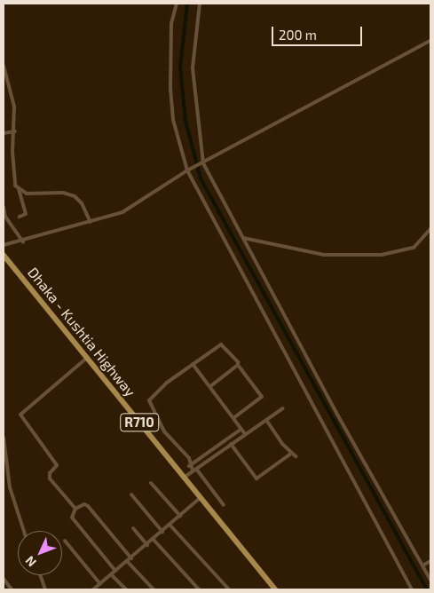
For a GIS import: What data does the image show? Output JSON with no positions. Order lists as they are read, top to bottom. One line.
{"streets":{"main road":["Dhaka - Kushtia Highway","R710"]},"scale_bar":"200 m","north":"bottom left"}
